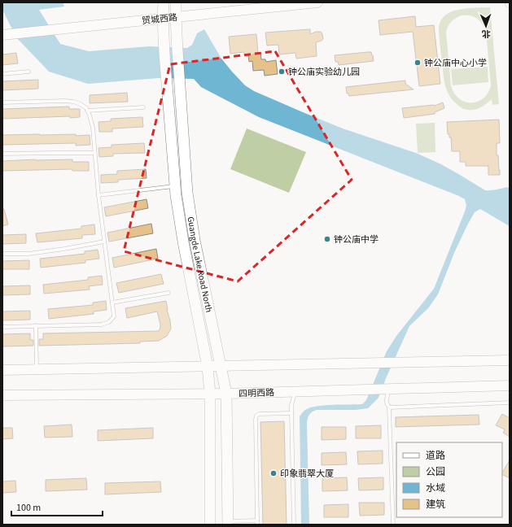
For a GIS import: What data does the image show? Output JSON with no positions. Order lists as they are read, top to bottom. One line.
{"streets":{"main road":["贸城西路","Guangde Lake Road North","四明西路"]},"crossings":[["贸城西路","Guangde Lake Road North"],["Guangde Lake Road North","四明西路"]],"places":["钟公庙中心小学","钟公庙实验幼儿园","钟公庙中学","印象翡翠大厦"],"legend":["道路","公园","水域","建筑"],"scale_bar":"100 m","north":"bottom"}
